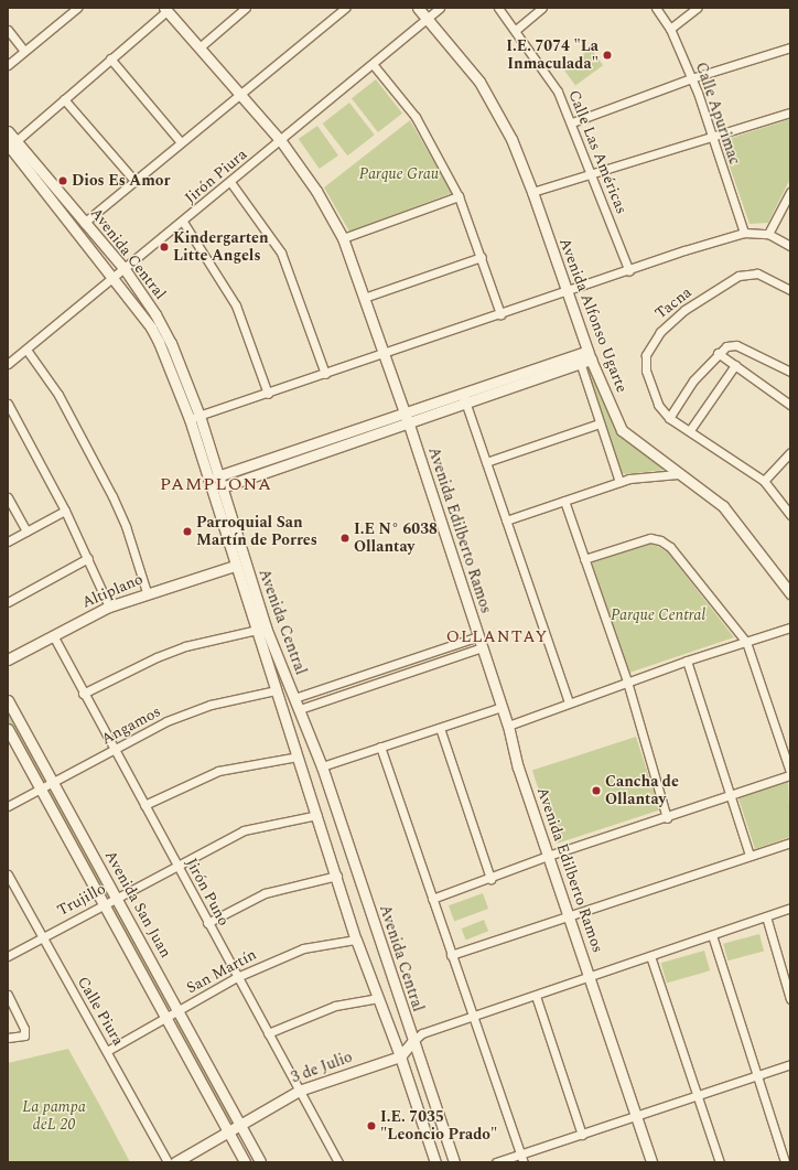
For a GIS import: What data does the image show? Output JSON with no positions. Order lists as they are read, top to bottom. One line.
{"streets":{"street":["Calle Apurimac","Calle Las Américas","Jirón Piura","Avenida Central","Tacna","Avenida Alfonso Ugarte","Avenida Edilberto Ramos","Altiplano","Angamos","Jirón Puno","Trujillo","Avenida San Juan","San Martín","Calle Piura","3 de Julio"]},"crossings":[["Jirón Piura","Avenida Central"],["Jirón Piura","Avenida Alfonso Ugarte"],["Jirón Piura","Avenida Edilberto Ramos"],["Avenida Central","Altiplano"],["Avenida Central","Angamos"],["Avenida Central","Trujillo"],["Avenida Central","San Martín"],["Avenida Central","3 de Julio"],["Altiplano","Jirón Puno"],["Angamos","Jirón Puno"],["Angamos","Avenida San Juan"],["Jirón Puno","Trujillo"],["Jirón Puno","San Martín"],["Jirón Puno","3 de Julio"],["Trujillo","Avenida San Juan"],["Trujillo","Calle Piura"],["Avenida San Juan","San Martín"],["Avenida San Juan","3 de Julio"],["San Martín","Calle Piura"]],"districts":["PAMPLONA","OLLANTAY"],"parks":["Parque Grau","Parque Central","La pampa deL 20"],"places":["I.E. 7074 \"La Inmaculada\"","Dios Es Amor","Kindergarten Litte Angels","Parroquial San Martín de Porres","I.E N° 6038 Ollantay","Cancha de Ollantay","I.E. 7035 \"Leoncio Prado\""]}
